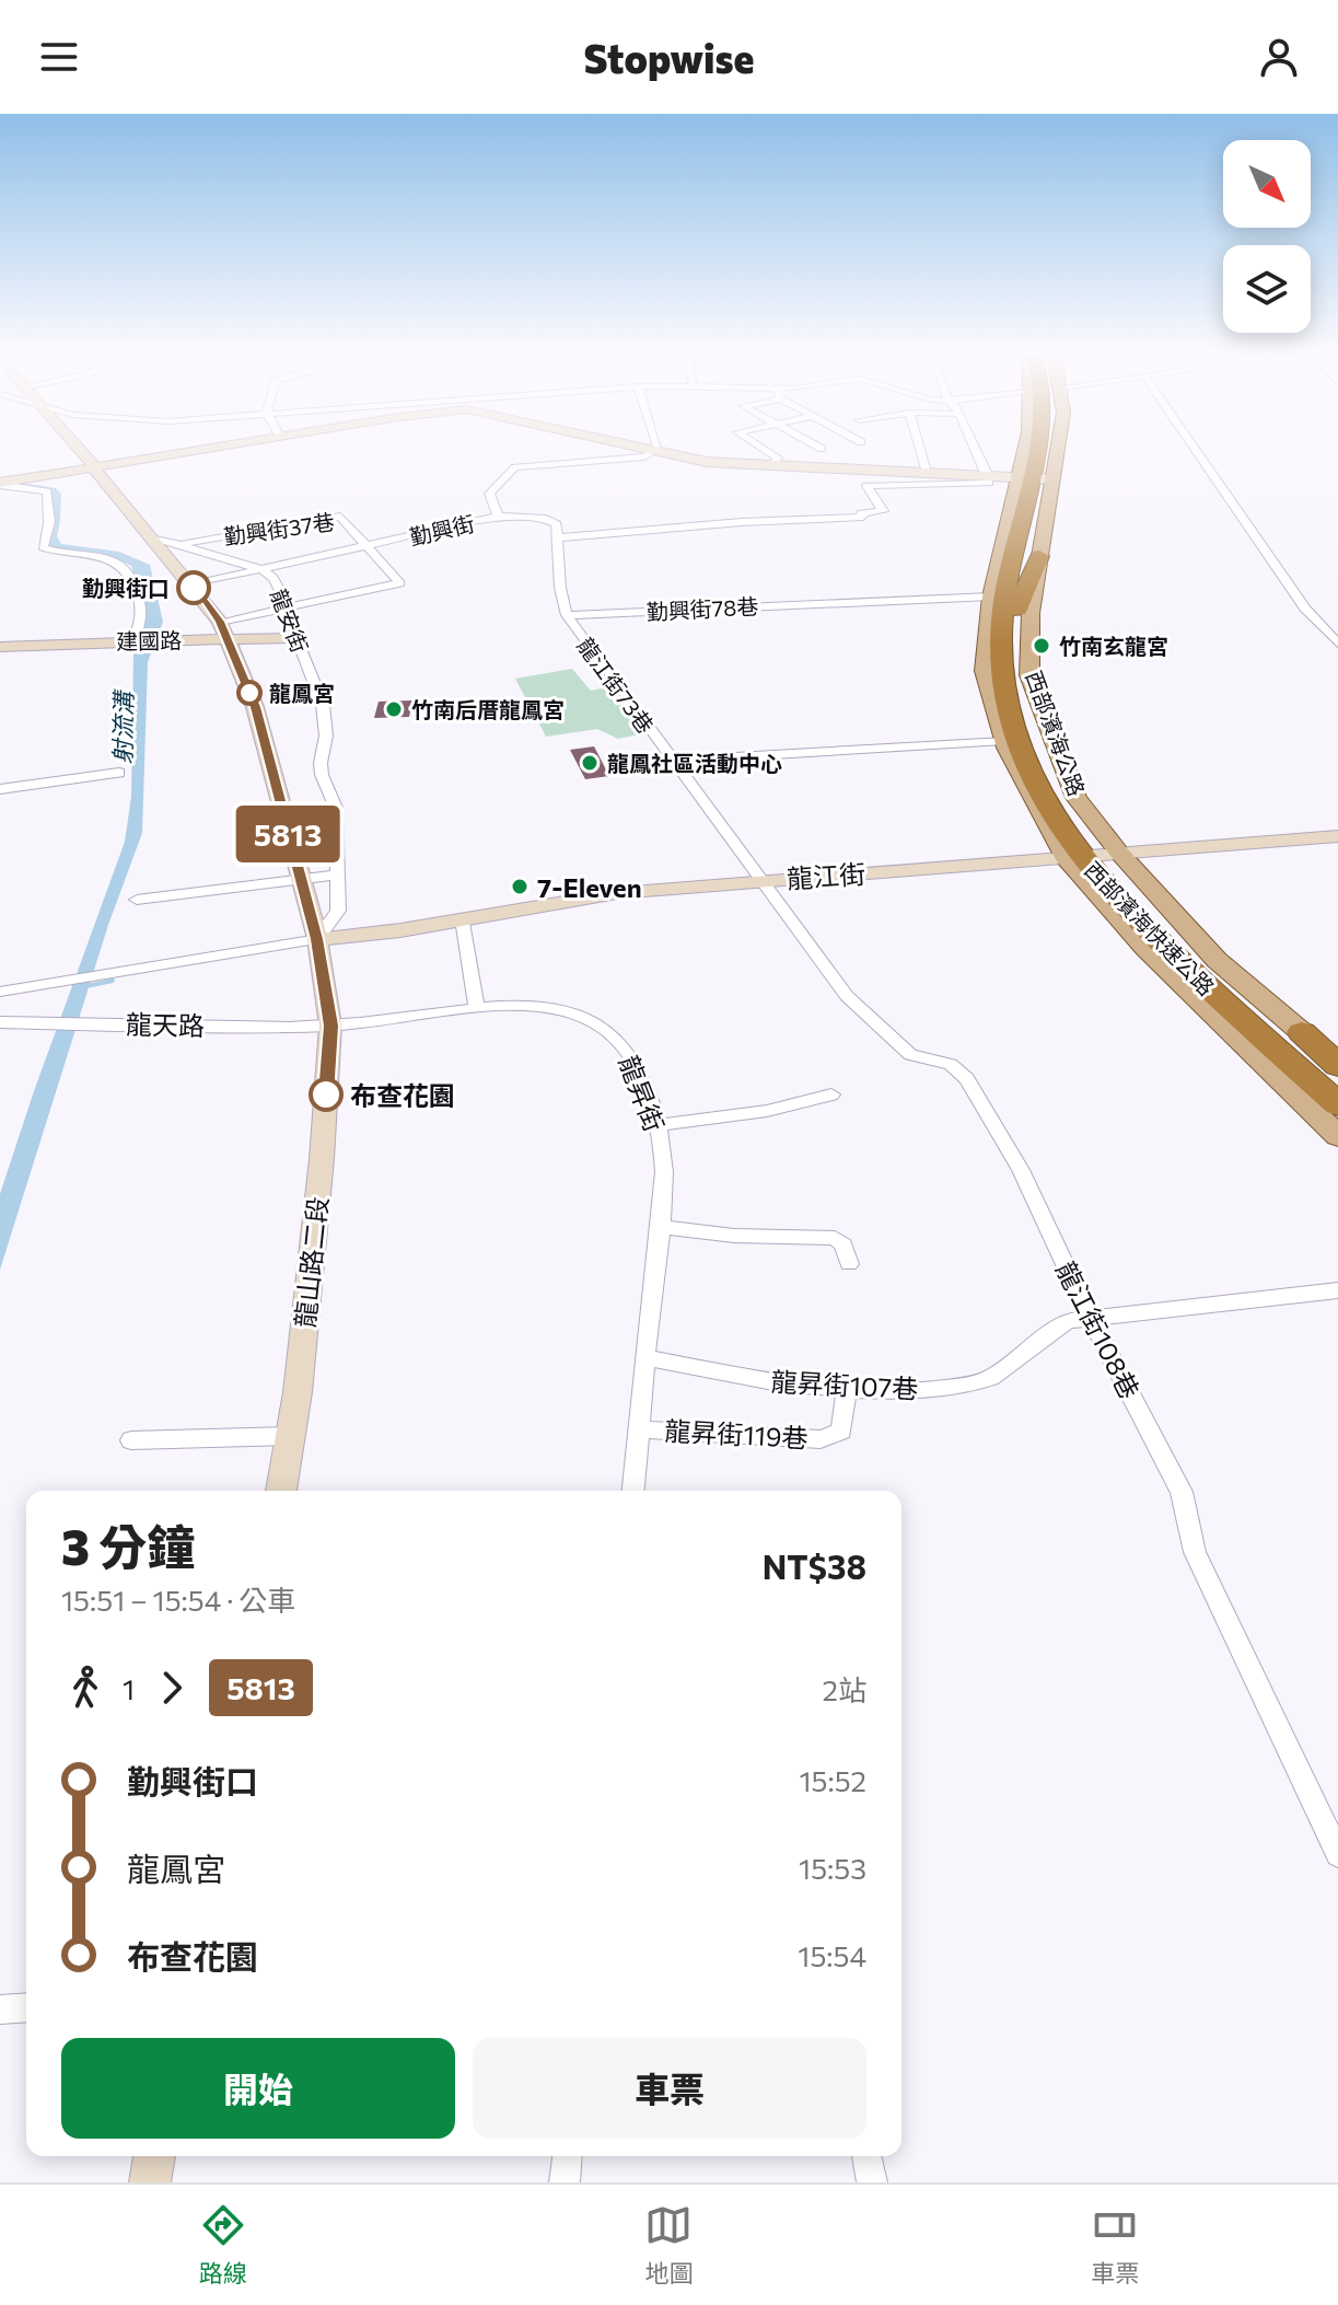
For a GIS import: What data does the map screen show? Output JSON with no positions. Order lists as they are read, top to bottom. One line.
{"streets":{"highway":["西部濱海快速公路"],"main road":["西部濱海公路"],"street":["勤興街37巷","勤興街","勤興街78巷","龍安街","建國路","龍江街73巷","龍江街","龍天路","龍昇街","龍山路二段","龍江街108巷","龍昇街107巷","龍昇街119巷"]},"crossings":[["勤興街37巷","勤興街"],["勤興街37巷","龍安街"],["勤興街","龍安街"],["勤興街","龍山路二段"],["勤興街78巷","龍江街73巷"],["勤興街78巷","西部濱海公路"],["龍安街","建國路"],["龍安街","龍江街"],["龍安街","龍山路二段"],["建國路","龍山路二段"],["龍江街73巷","龍江街"],["龍江街73巷","龍江街108巷"],["西部濱海公路","龍江街"],["西部濱海公路","西部濱海快速公路"],["龍江街","西部濱海快速公路"],["龍江街","龍山路二段"],["龍江街","龍江街108巷"],["龍天路","龍昇街"],["龍天路","龍山路二段"],["龍昇街","龍山路二段"],["龍昇街","龍昇街107巷"],["龍昇街","龍昇街119巷"],["龍江街108巷","龍昇街107巷"],["龍昇街107巷","龍昇街119巷"]],"water":["射流溝"],"places":["勤興街口","竹南玄龍宮","龍鳳宮","竹南后厝龍鳳宮","龍鳳社區活動中心","7-Eleven","布查花園"],"lines":["bus line 5813"],"north":"bottom right","page":{"header":"Stopwise","on_map":"5813","heading":["3 分鐘","15:51 – 15:54 · 公車","NT$38"],"legs":["1","5813","2站"],"list":[{"name":"勤興街口","value":"15:52"},{"name":"龍鳳宮","value":"15:53"},{"name":"布查花園","value":"15:54"}],"buttons":["開始","車票"],"tabs":["路線","地圖","車票"]}}
